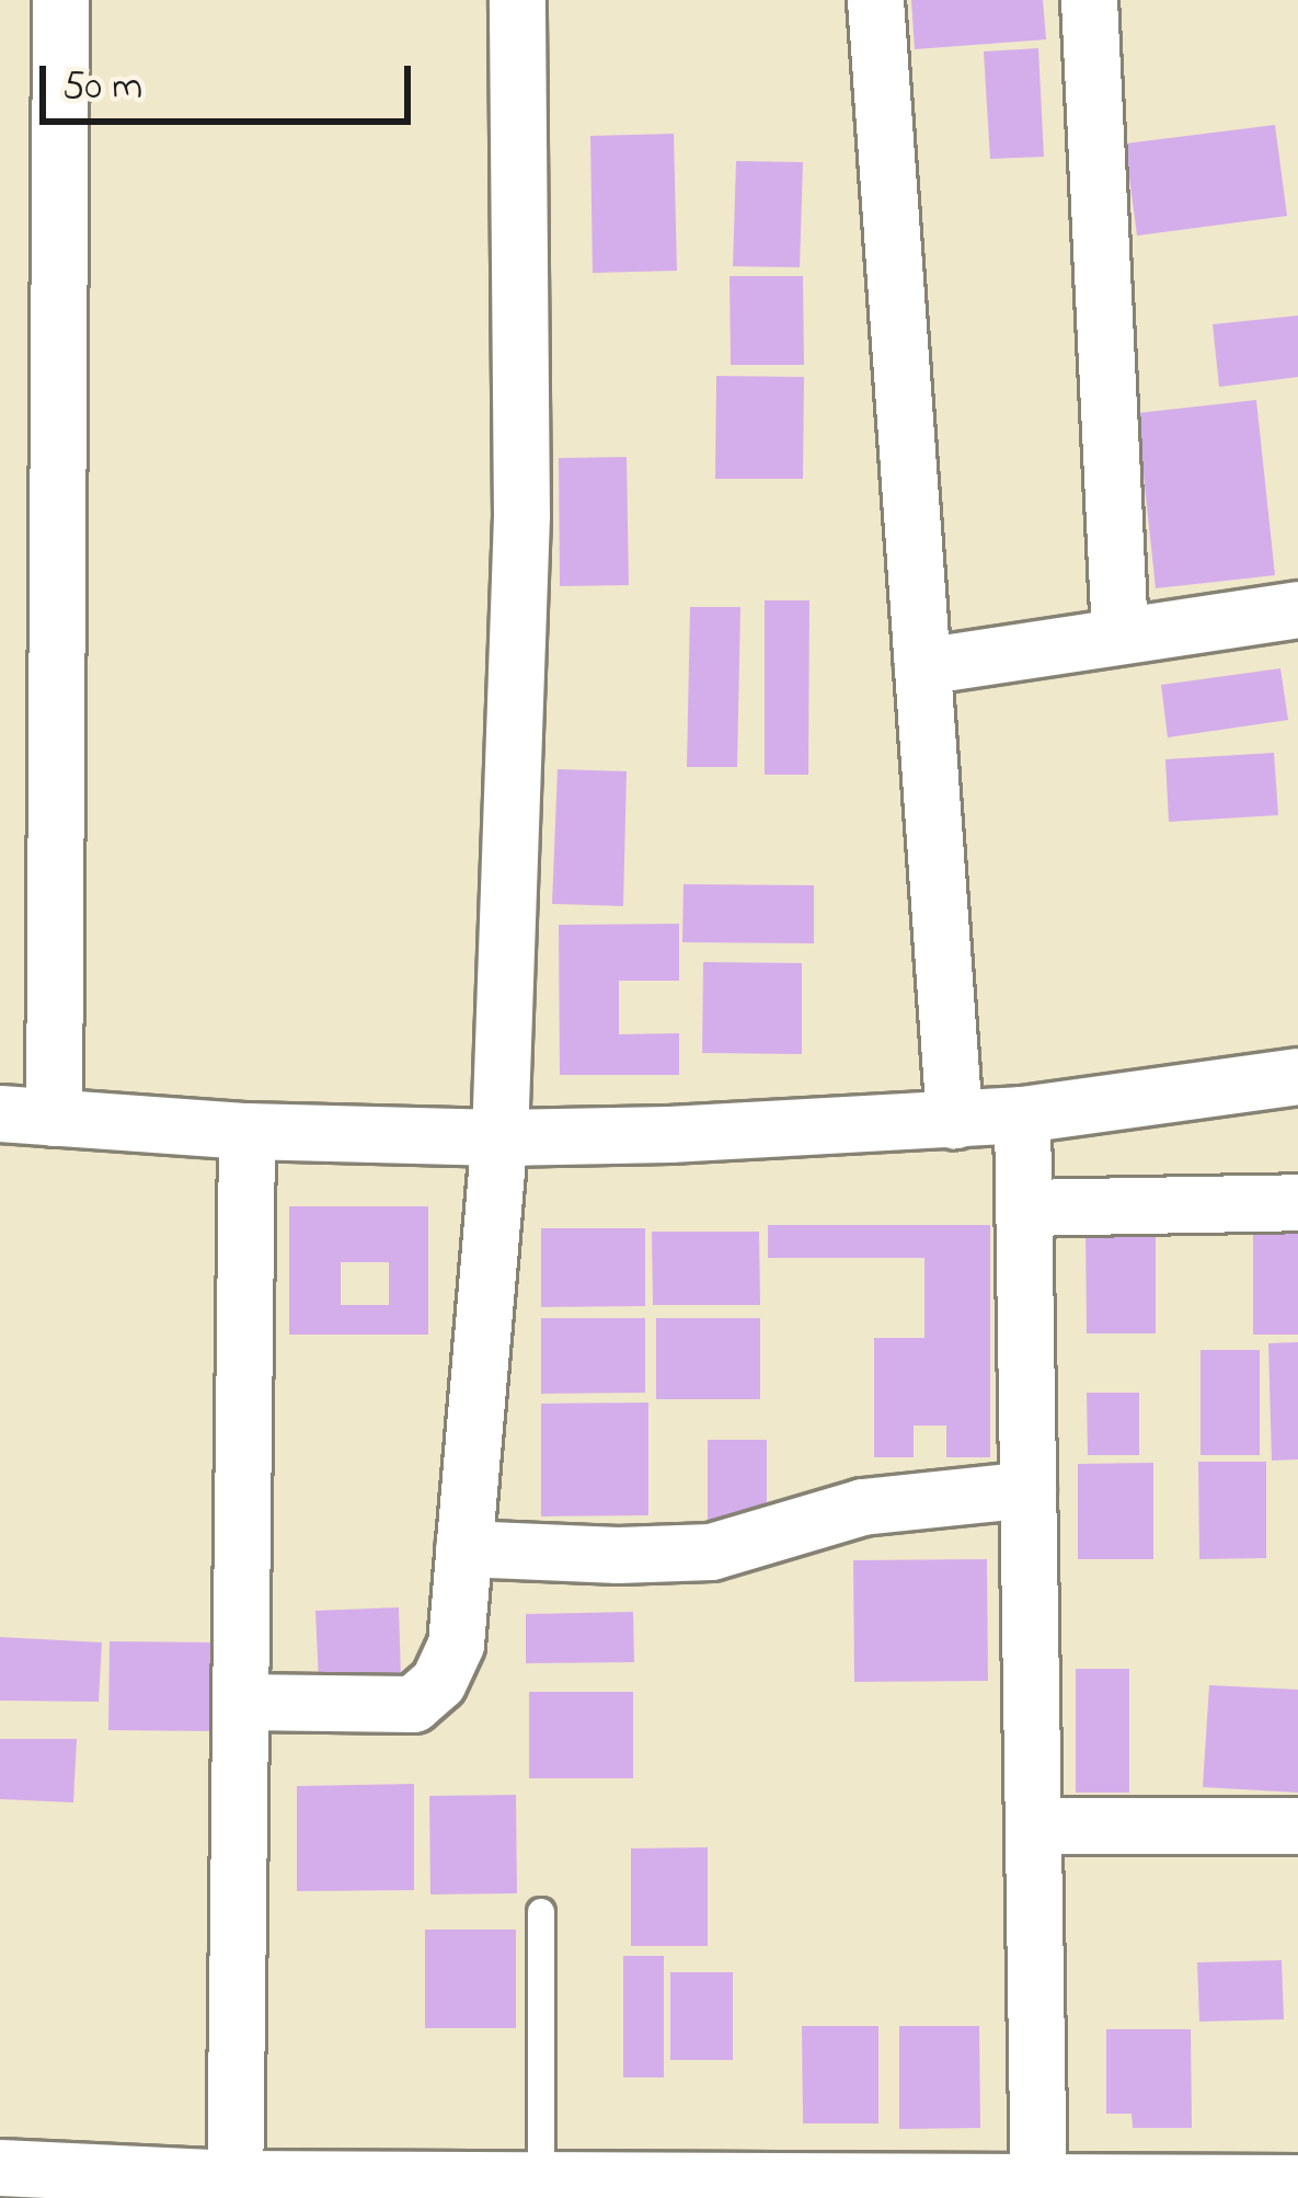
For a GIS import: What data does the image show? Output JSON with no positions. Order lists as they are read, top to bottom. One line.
{"scale_bar":"50 m"}
